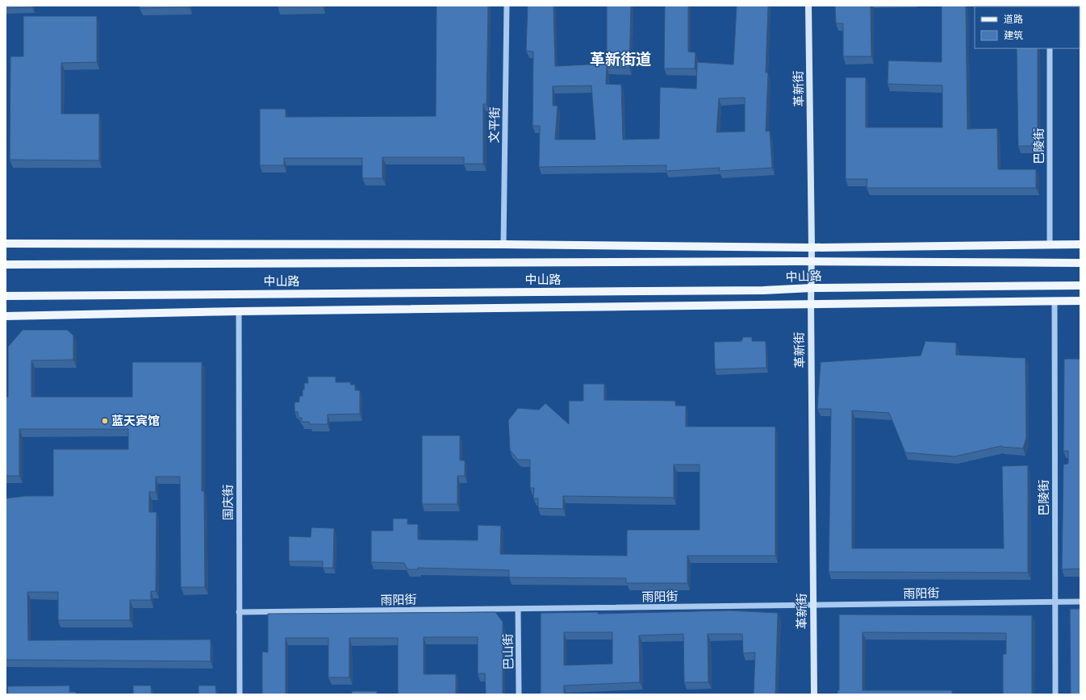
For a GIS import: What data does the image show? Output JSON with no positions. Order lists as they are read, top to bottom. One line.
{"streets":{"main road":["革新街","中山路"],"street":["文平街","巴陵街","国庆街","雨阳街","巴山街"]},"crossings":[["革新街","中山路"],["革新街","雨阳街"],["巴陵街","雨阳街"],["国庆街","雨阳街"],["雨阳街","巴山街"]],"districts":["革新街道"],"places":["蓝天宾馆"],"legend":["道路","建筑"]}
